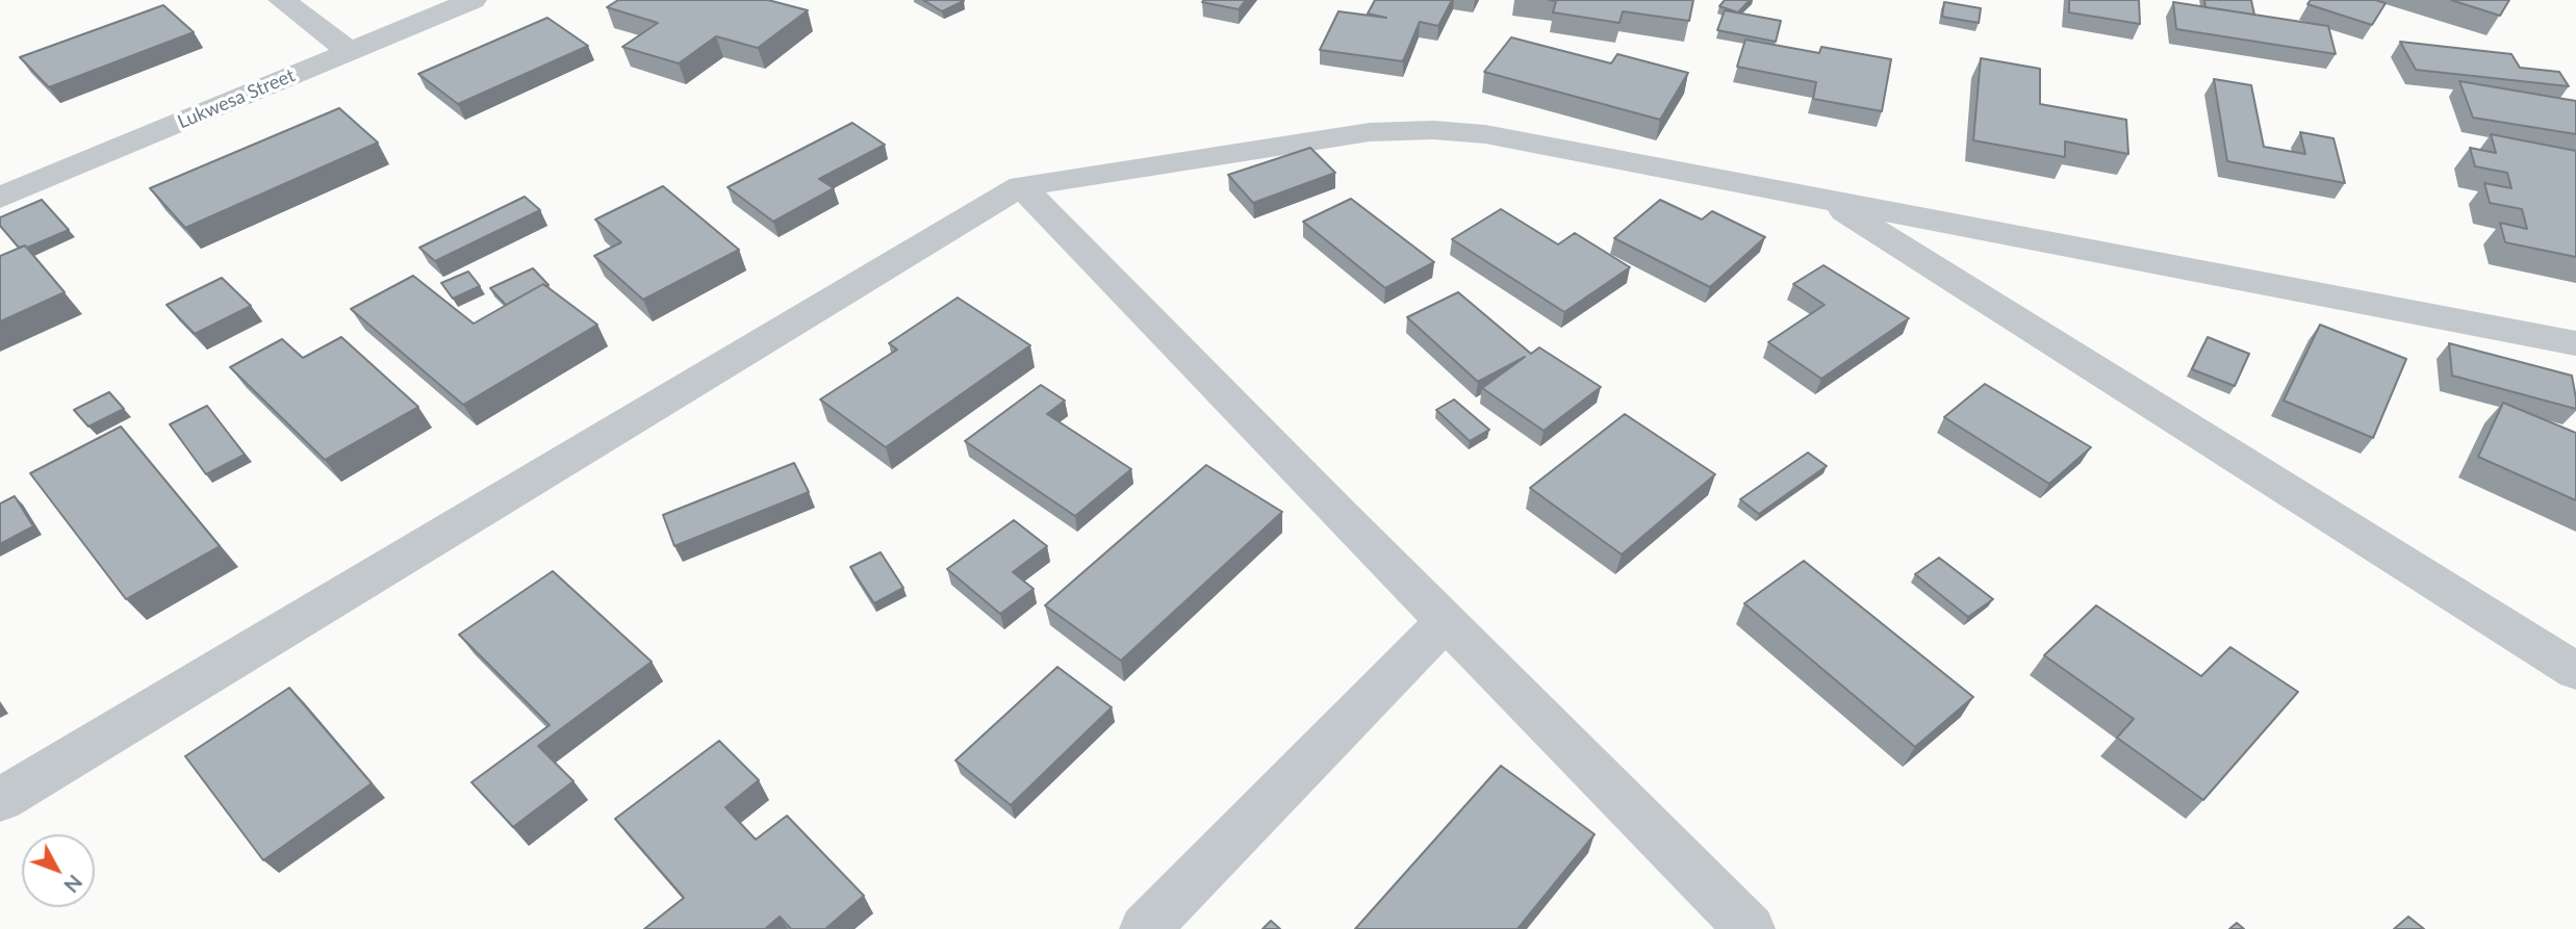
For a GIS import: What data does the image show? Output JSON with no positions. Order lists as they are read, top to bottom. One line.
{"streets":{"street":["Lukwesa Street"]},"north":"bottom right"}
